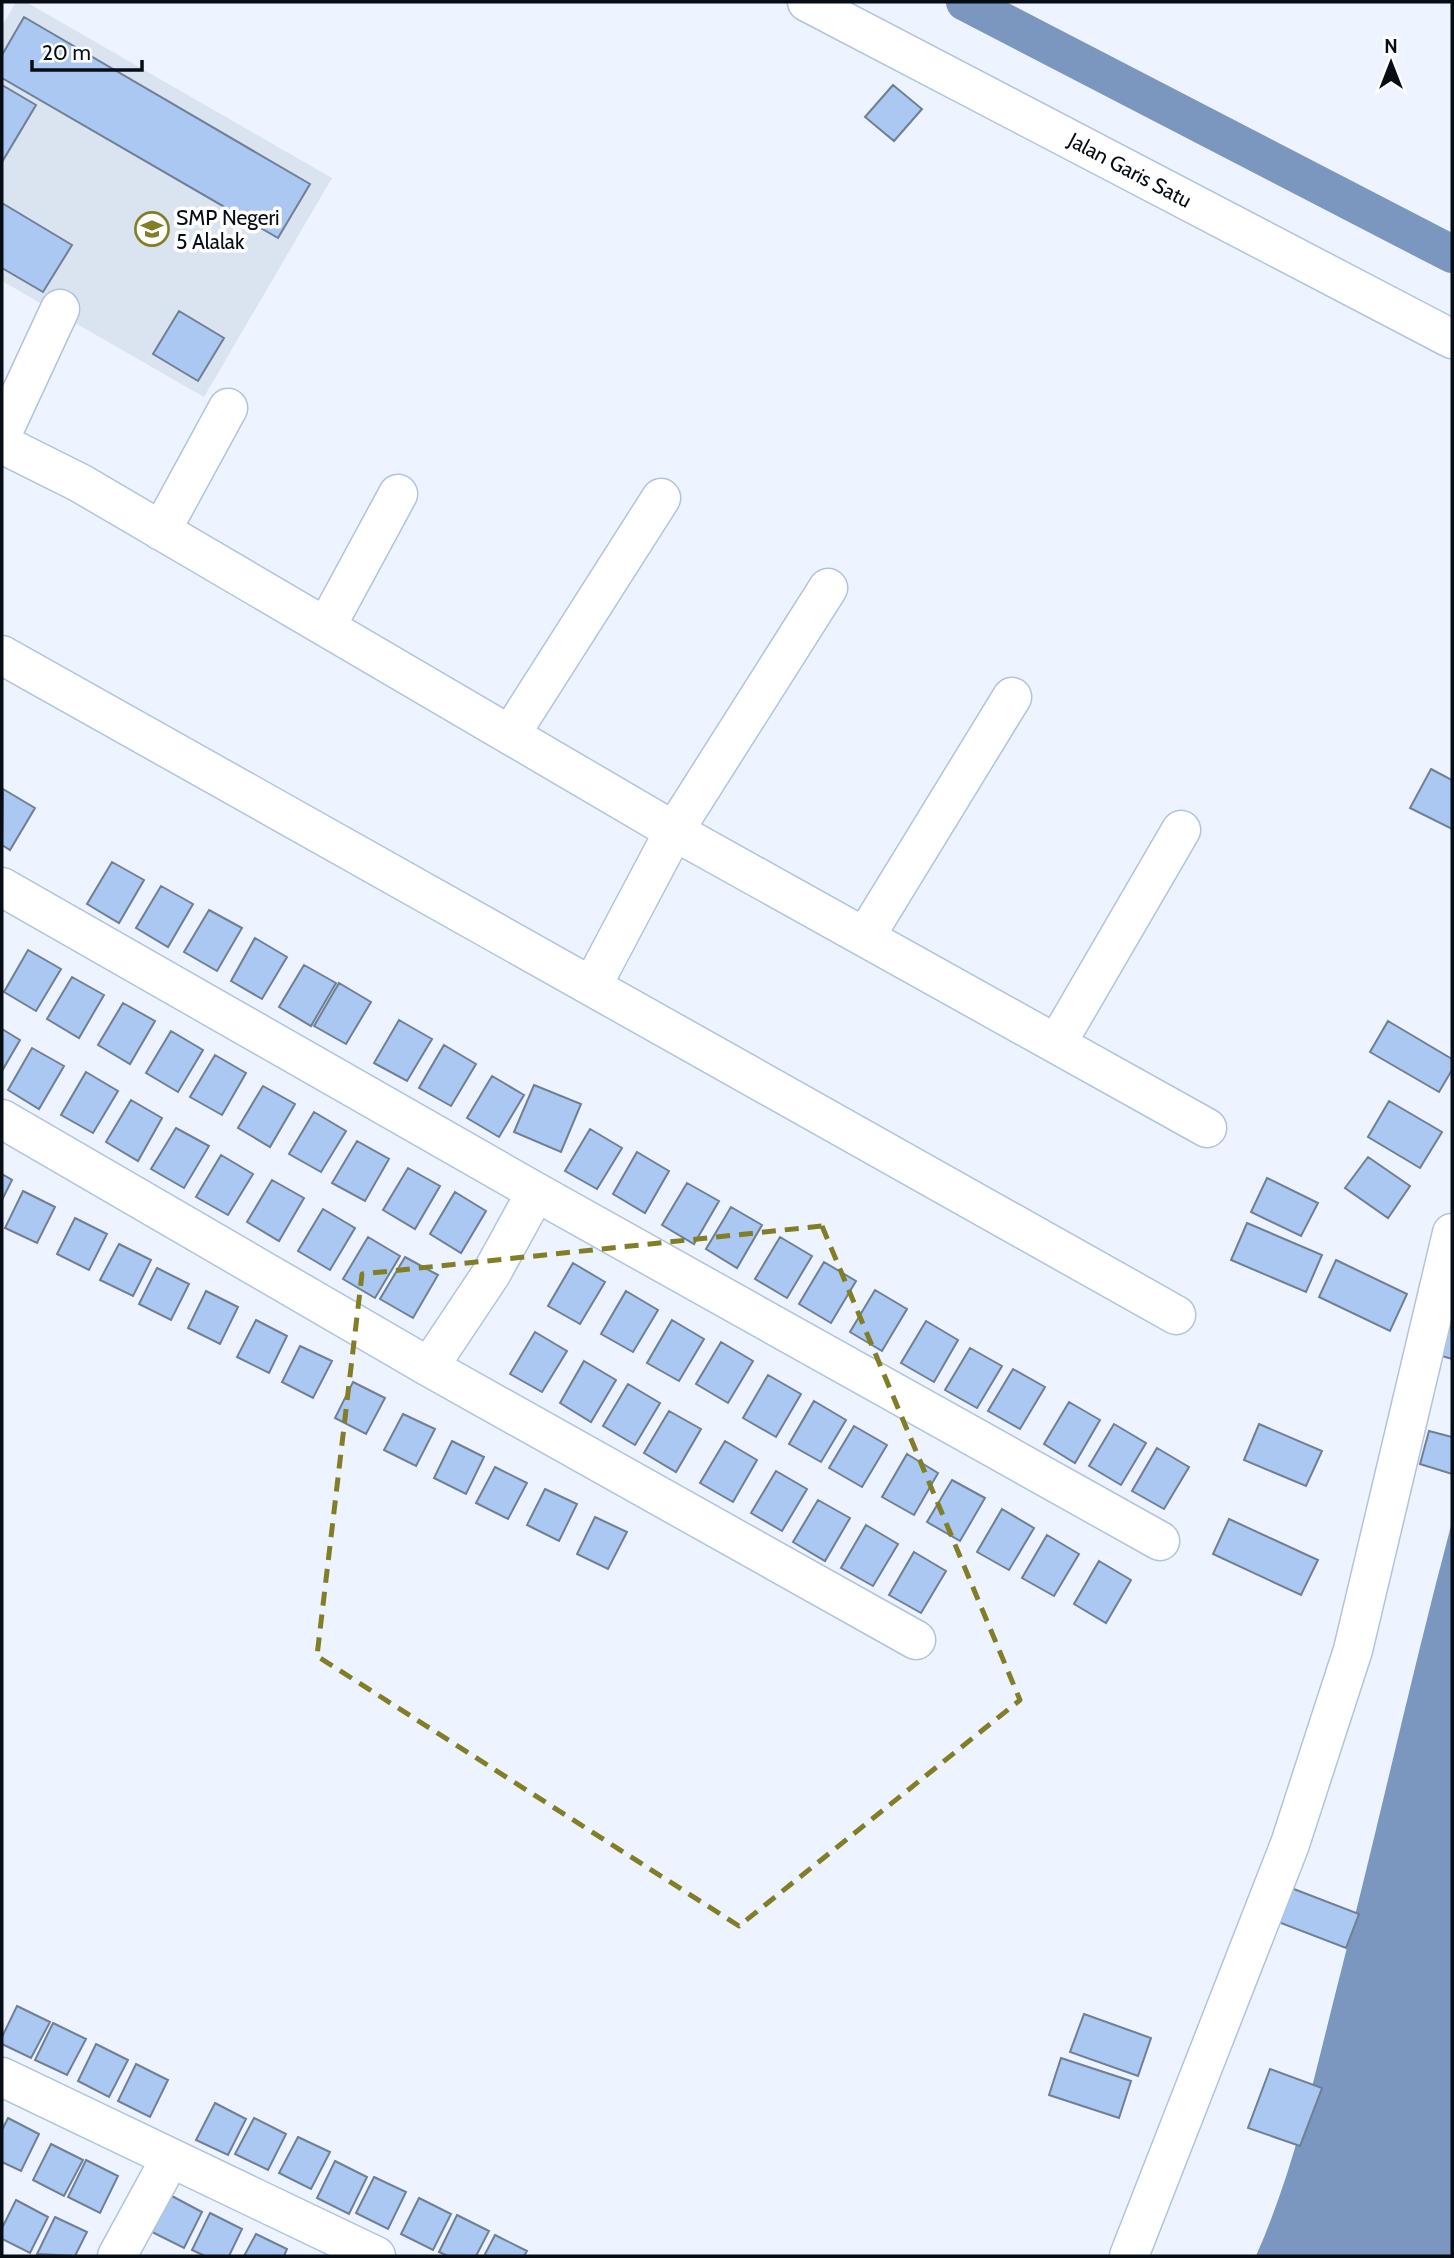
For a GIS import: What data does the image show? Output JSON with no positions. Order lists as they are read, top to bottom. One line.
{"streets":{"street":["Jalan Garis Satu"]},"places":{"school or university":["SMP Negeri 5 Alalak"]},"scale_bar":"20 m","north":"top"}
